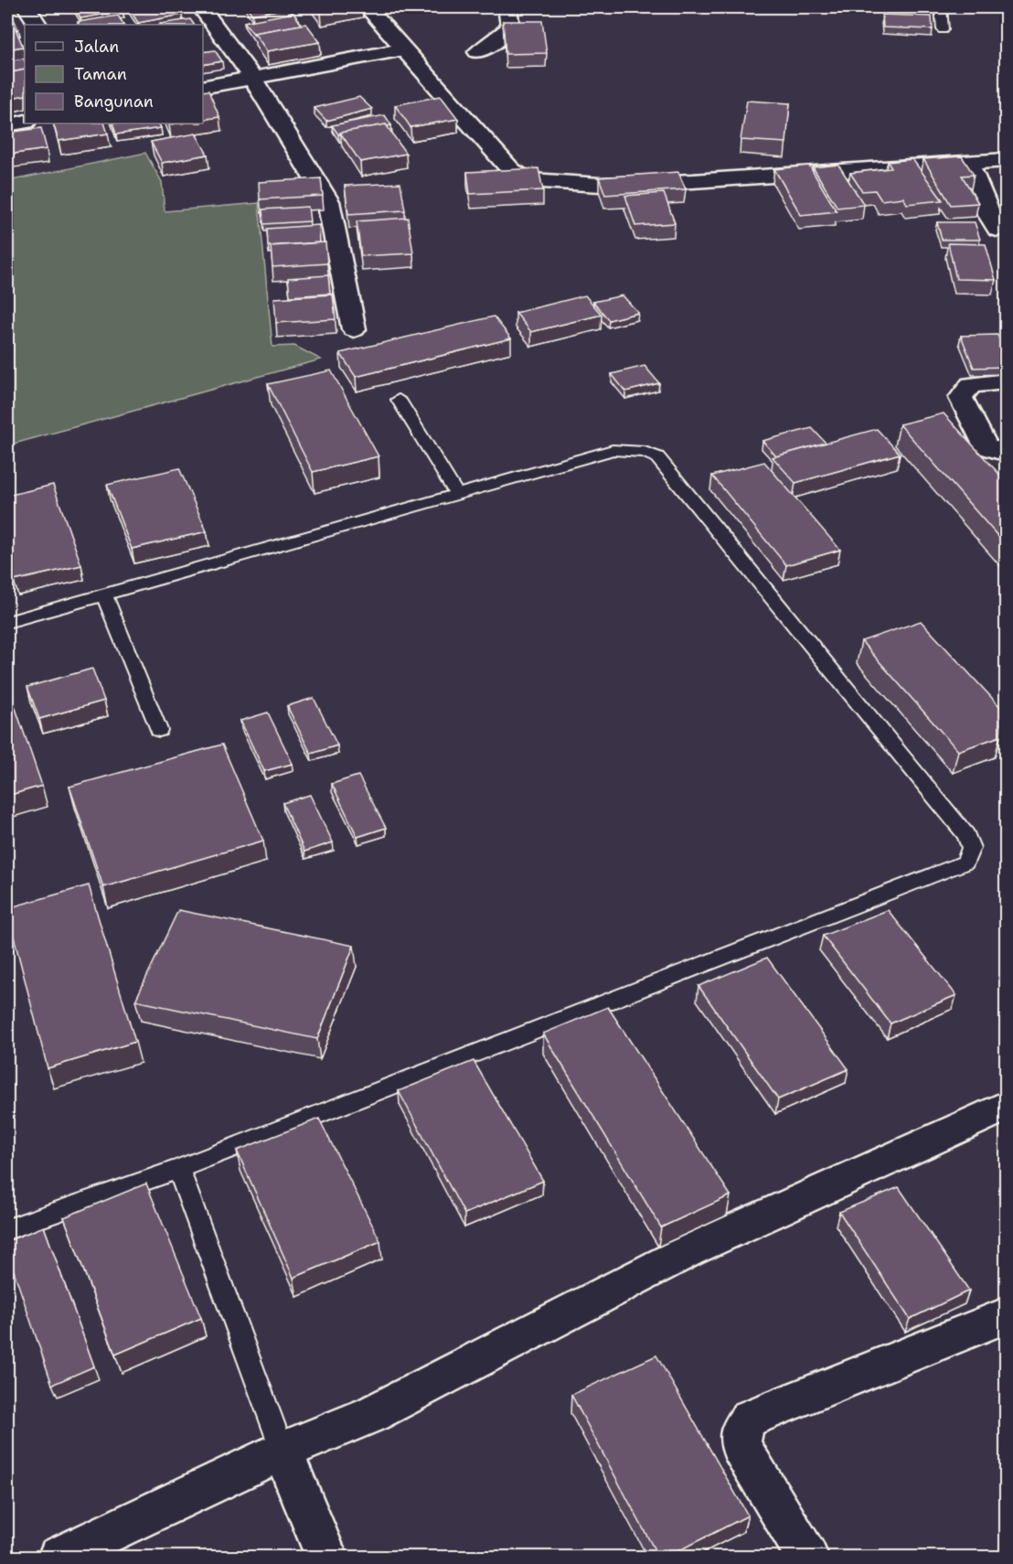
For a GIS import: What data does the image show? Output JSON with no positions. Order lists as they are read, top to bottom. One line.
{"legend":["Jalan","Taman","Bangunan"]}
